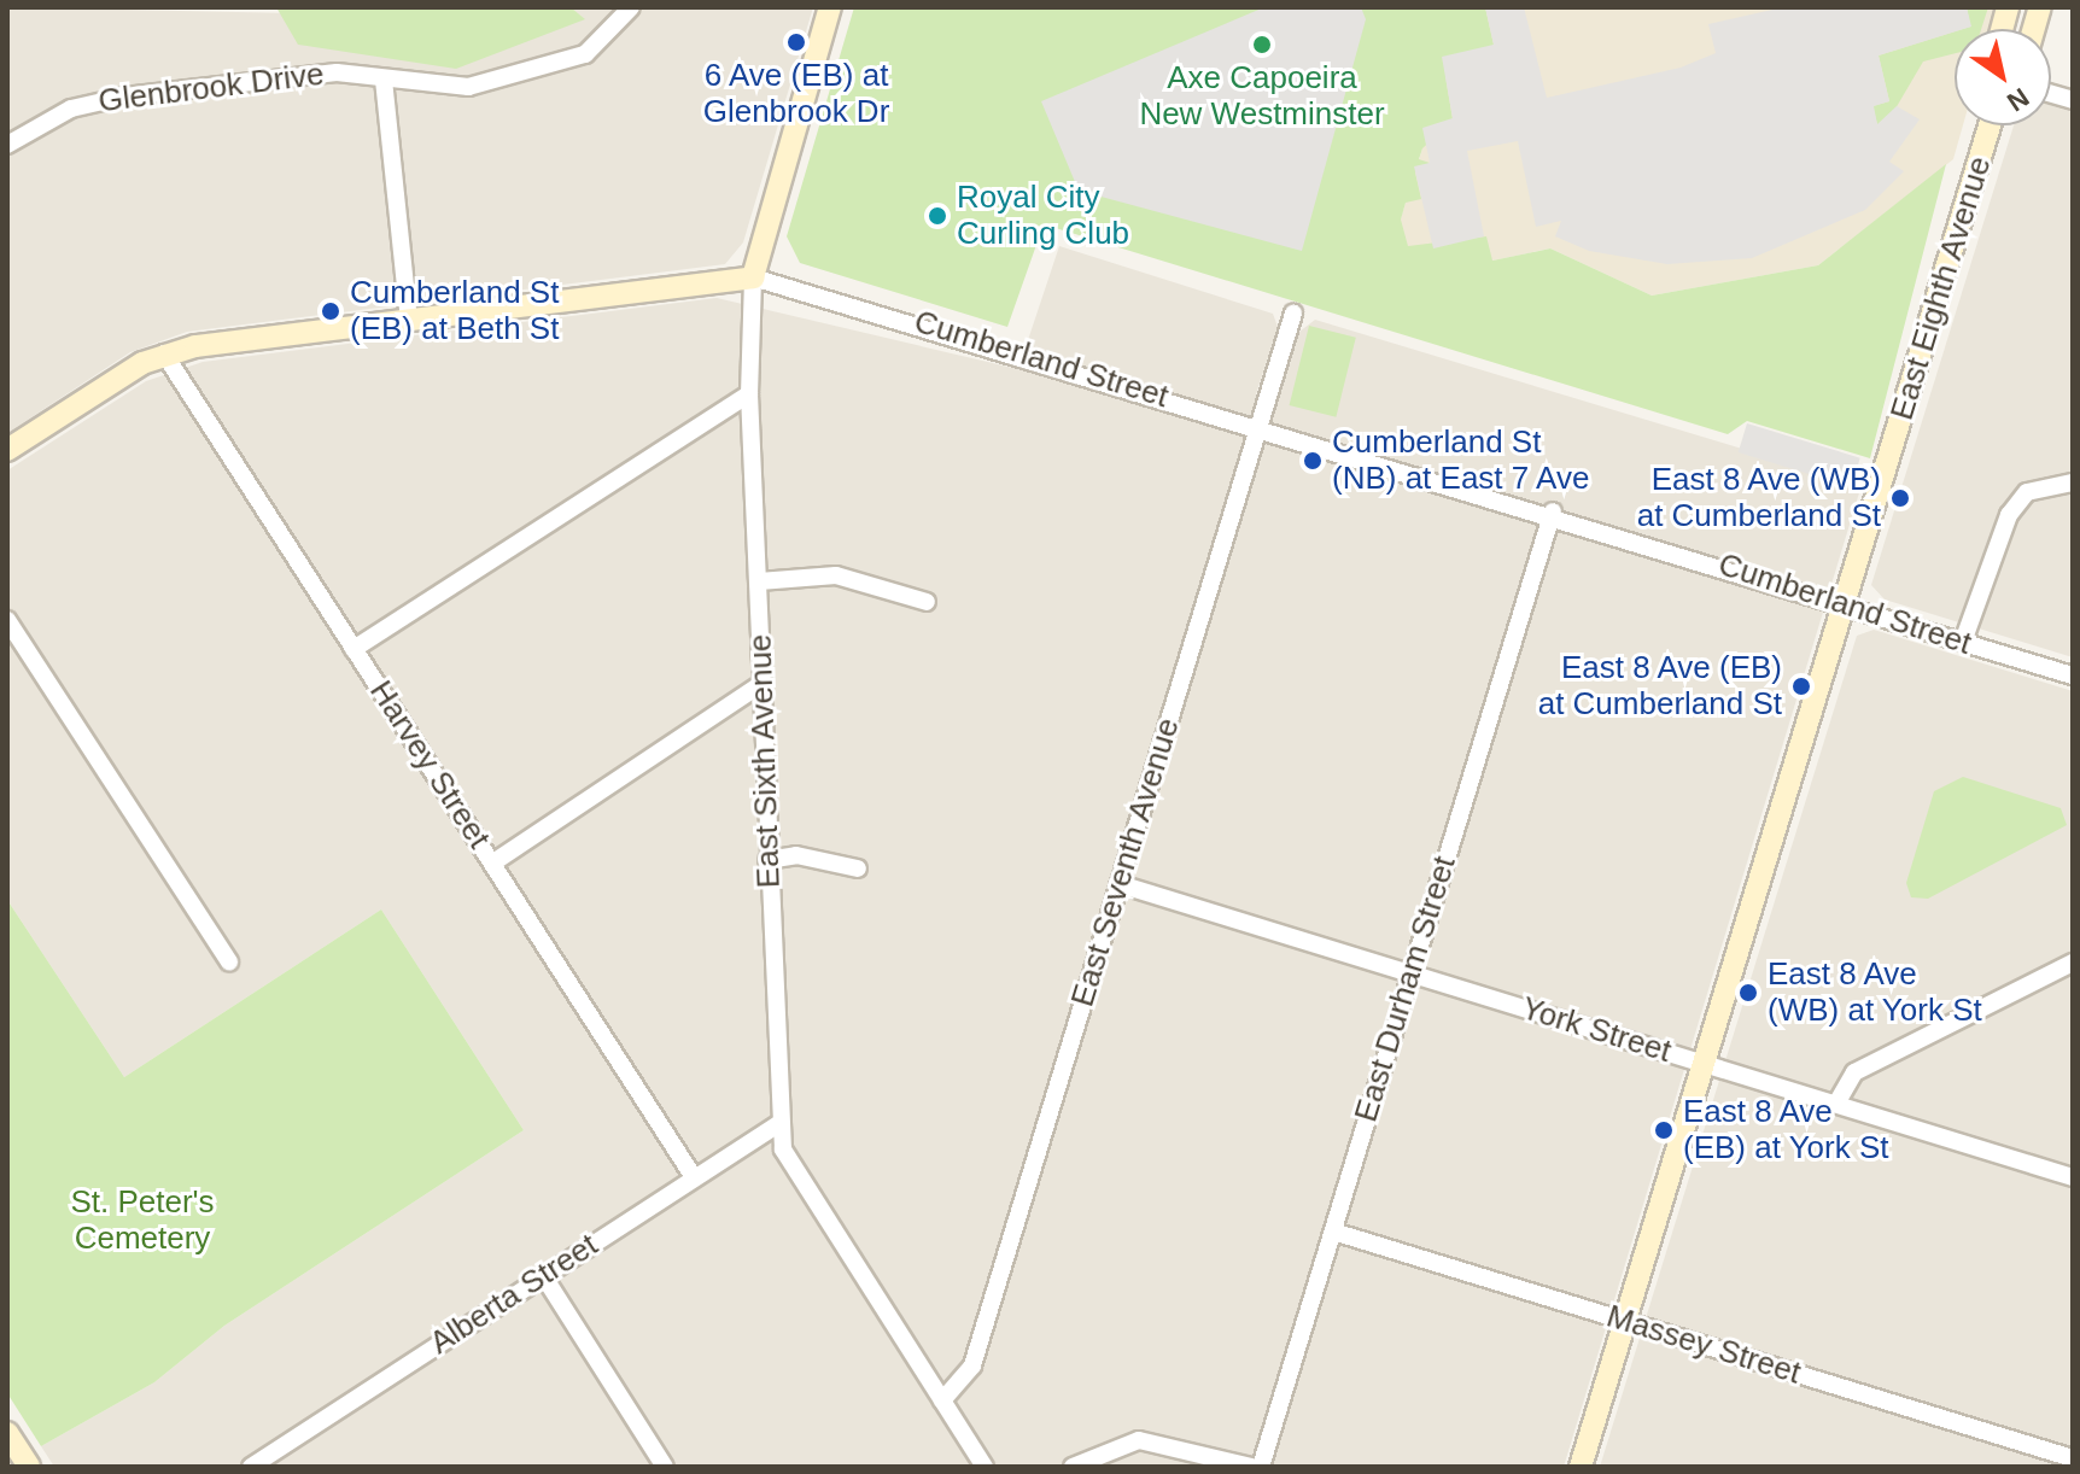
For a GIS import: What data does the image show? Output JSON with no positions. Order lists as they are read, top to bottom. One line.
{"streets":{"street":["Glenbrook Drive","East Eighth Avenue","Cumberland Street","East Sixth Avenue","Harvey Street","East Seventh Avenue","East Durham Street","York Street","Alberta Street","Massey Street"]},"crossings":[["East Eighth Avenue","Cumberland Street"],["East Eighth Avenue","York Street"],["East Eighth Avenue","Massey Street"],["Cumberland Street","East Sixth Avenue"],["Cumberland Street","Harvey Street"],["Cumberland Street","East Seventh Avenue"],["Cumberland Street","East Durham Street"],["East Sixth Avenue","East Seventh Avenue"],["East Sixth Avenue","Alberta Street"],["Harvey Street","Alberta Street"],["East Seventh Avenue","York Street"],["East Durham Street","York Street"],["East Durham Street","Massey Street"]],"parks":["St. Peter's Cemetery"],"places":["6 Ave (EB) at Glenbrook Dr","Axe Capoeira New Westminster","Royal City Curling Club","Cumberland St (EB) at Beth St","Cumberland St (NB) at East 7 Ave","East 8 Ave (WB) at Cumberland St","East 8 Ave (EB) at Cumberland St","East 8 Ave (WB) at York St","East 8 Ave (EB) at York St"],"north":"bottom right"}
